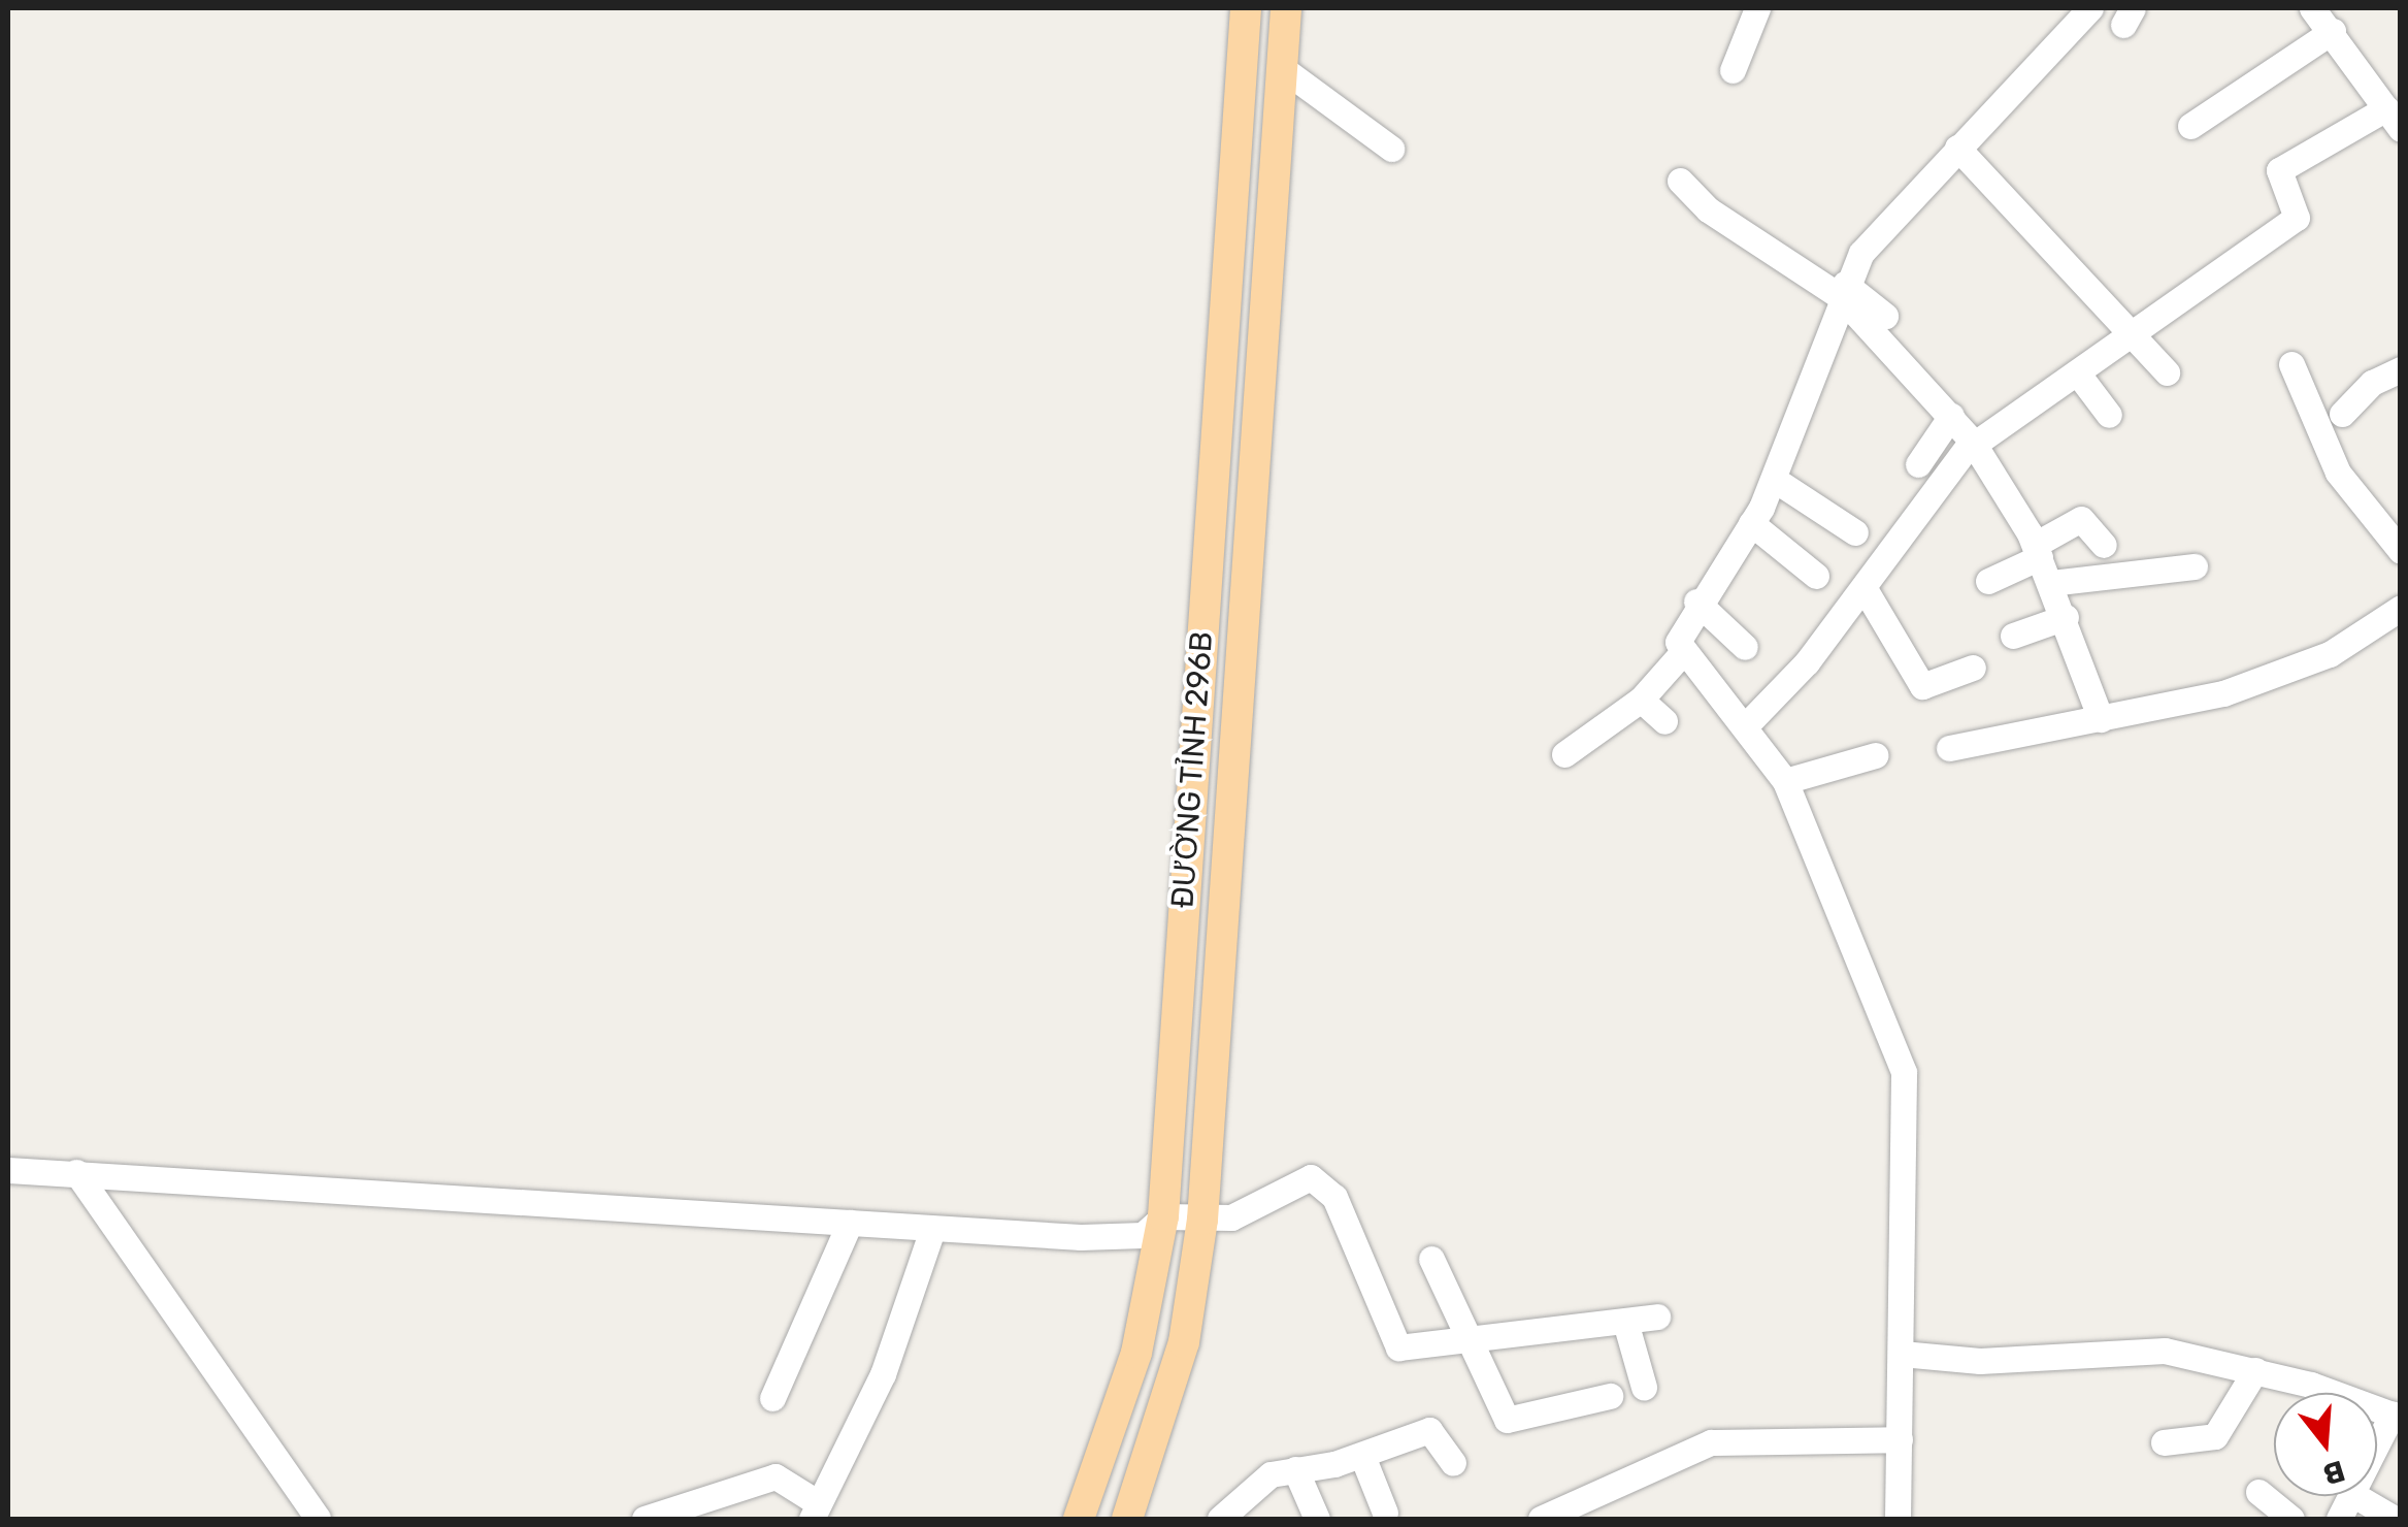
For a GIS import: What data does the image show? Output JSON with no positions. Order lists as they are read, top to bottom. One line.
{"streets":{"main road":["ĐƯỜNG TỈNH 296B"]},"north":"bottom"}
